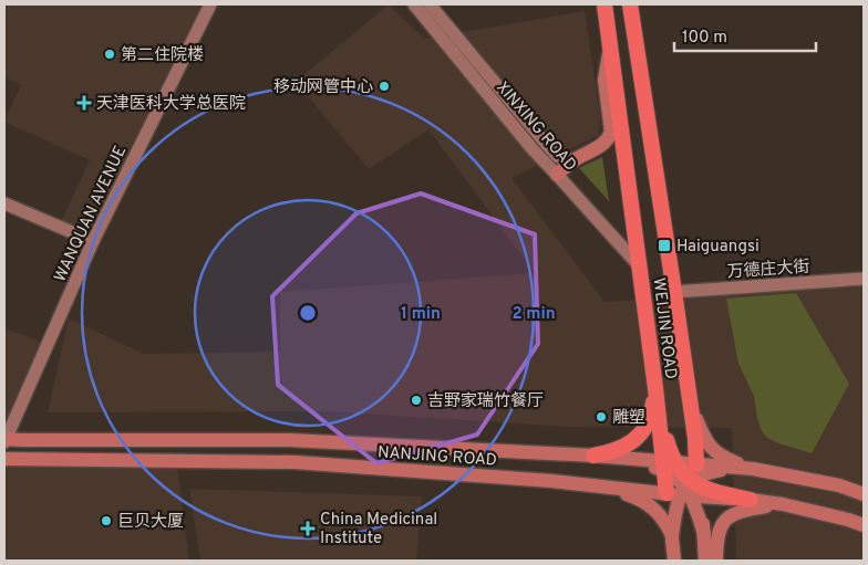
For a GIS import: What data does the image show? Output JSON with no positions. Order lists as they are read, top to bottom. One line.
{"streets":{"highway":["WEIJIN ROAD"],"main road":["NANJING ROAD"],"street":["XINXING ROAD","WANQUAN AVENUE","万德庄大街"]},"crossings":[["XINXING ROAD","WEIJIN ROAD"],["WANQUAN AVENUE","NANJING ROAD"],["万德庄大街","WEIJIN ROAD"],["WEIJIN ROAD","NANJING ROAD"]],"places":{"other":["第二住院楼","移动网管中心","吉野家瑞竹餐厅","雕塑","巨贝大厦"],"health":["天津医科大学总医院","China Medicinal Institute"],"transit":["Haiguangsi"]},"scale_bar":"100 m","rings":["1 min","2 min"]}
